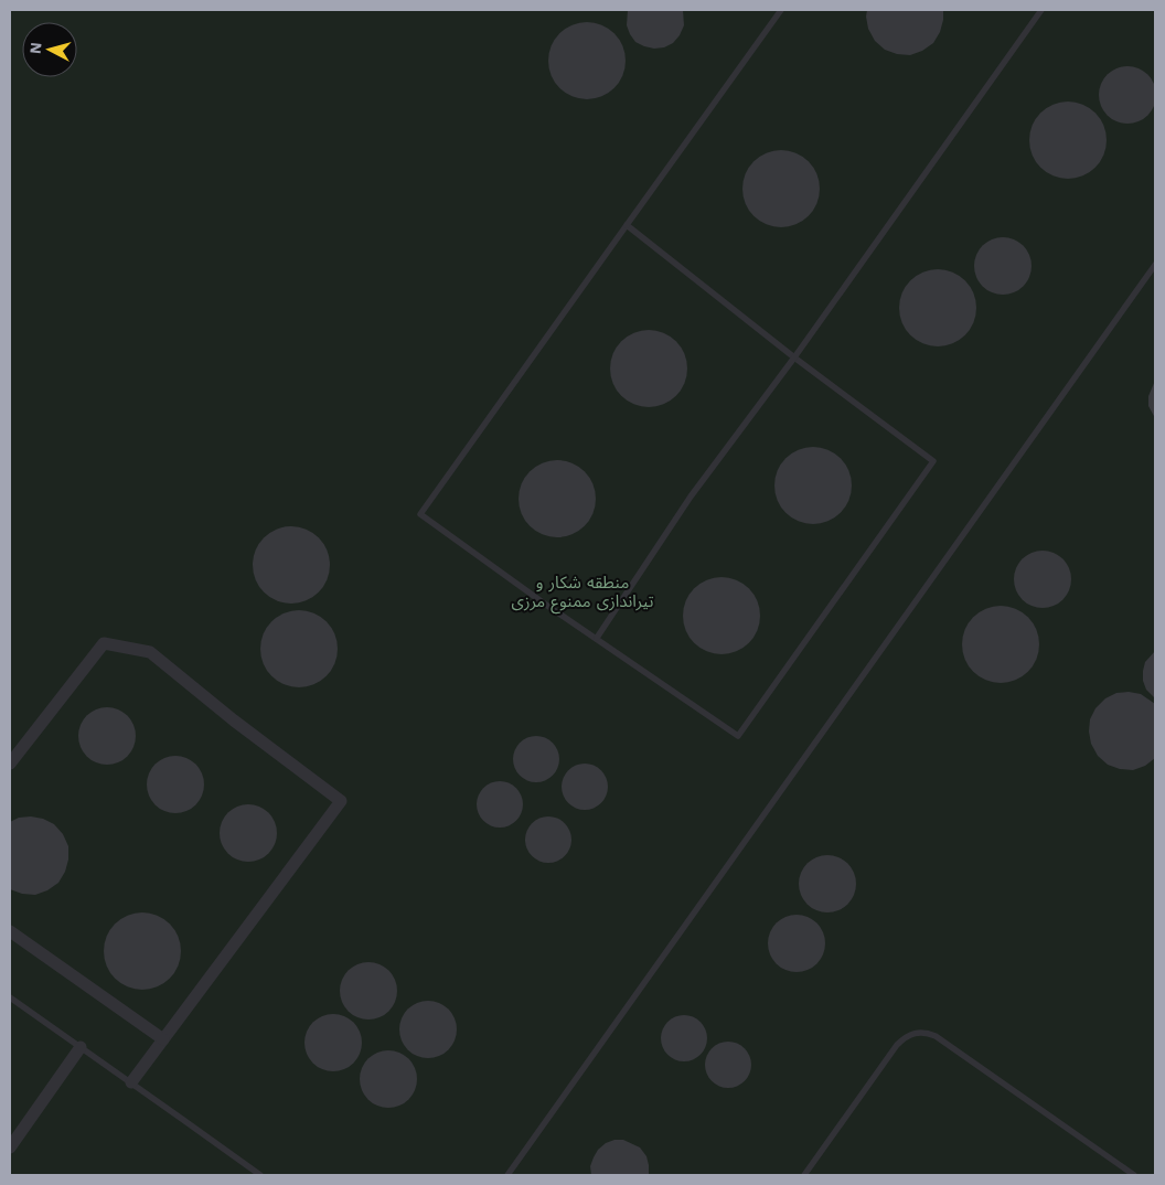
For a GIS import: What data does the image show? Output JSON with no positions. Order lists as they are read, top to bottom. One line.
{"parks":["منطقه شکار و تیراندازی ممنوع مرزی"],"north":"left"}
